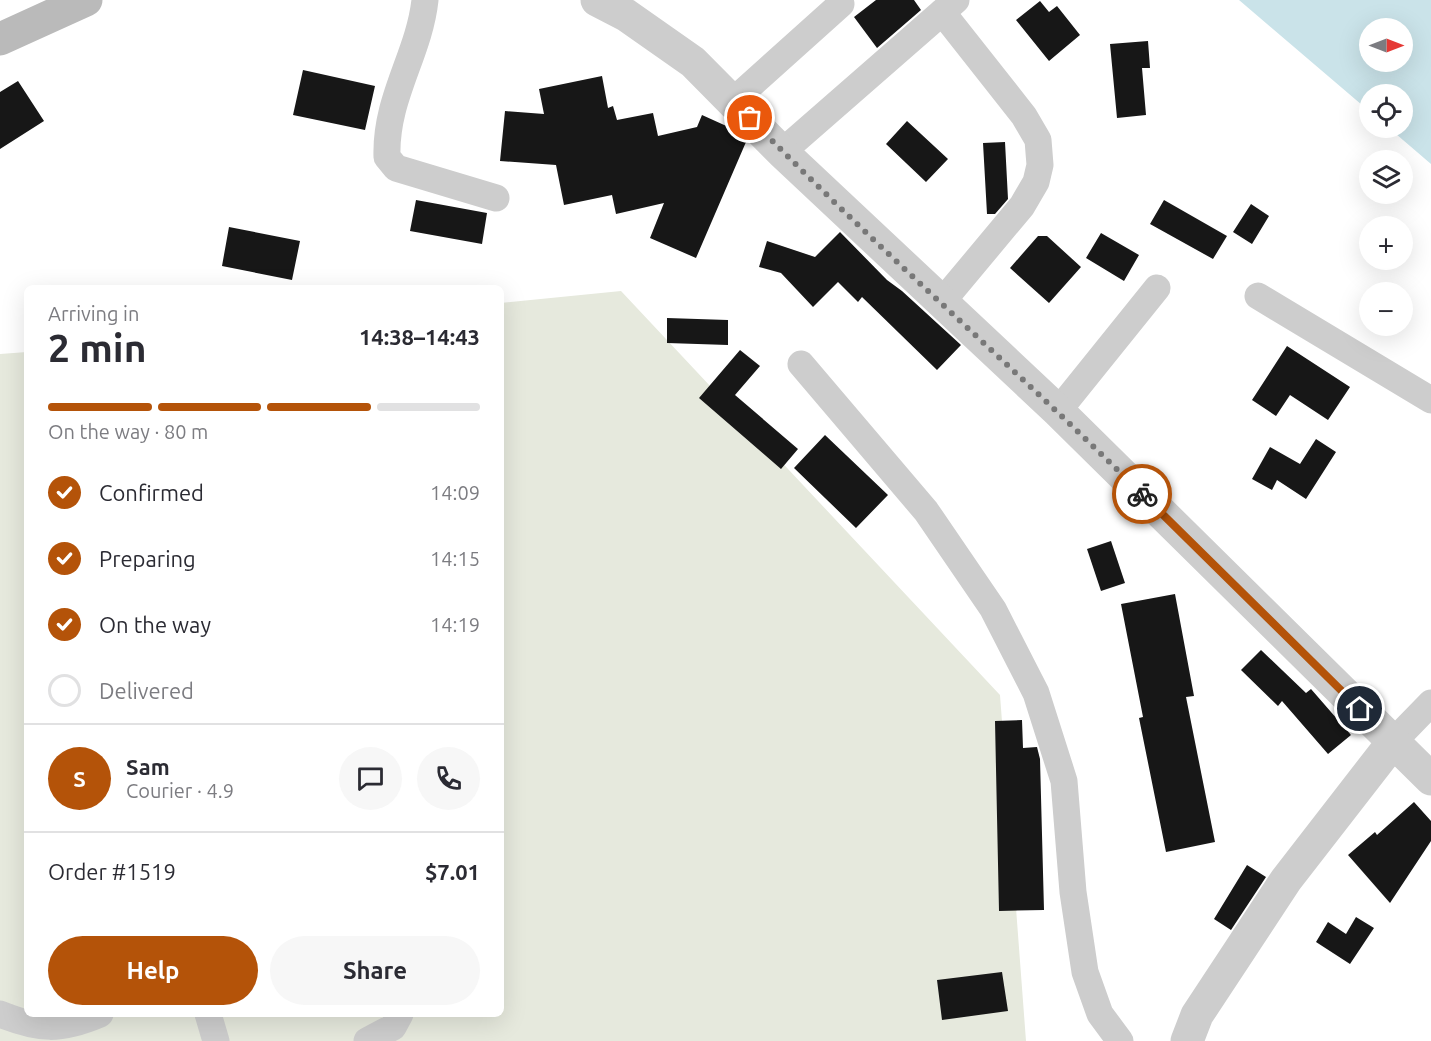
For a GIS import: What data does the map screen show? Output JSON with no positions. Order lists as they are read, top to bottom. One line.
{"north":"right","page":{"map_buttons":["+","−"],"heading":["2 min","Arriving in","14:38–14:43"],"panel":["Sam","Courier · 4.9","Order #1519","$7.01"],"bar":"On the way · 80 m","list":[["Confirmed","14:09"],["Preparing","14:15"],["On the way","14:19"],"Delivered"],"round":"S","buttons":["Help","Share"]}}
